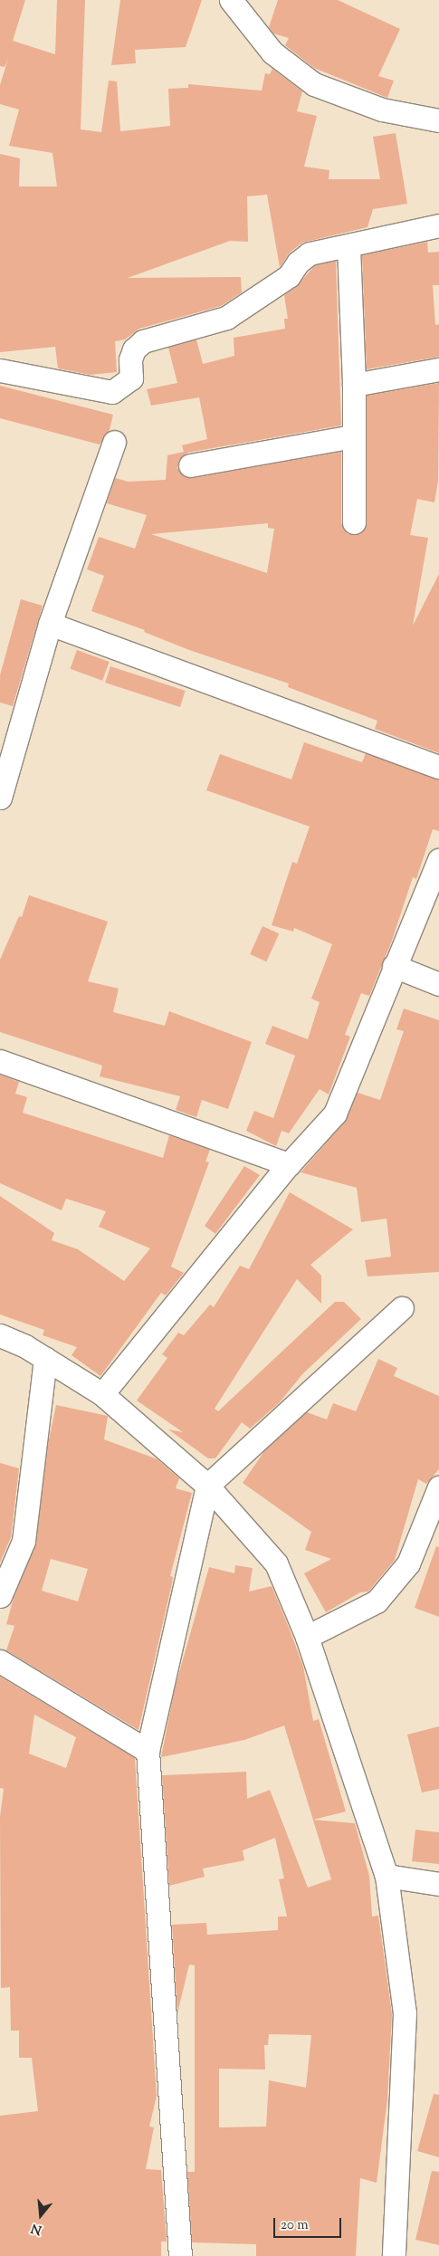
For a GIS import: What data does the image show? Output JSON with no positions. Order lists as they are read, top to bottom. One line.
{"scale_bar":"20 m","north":"bottom"}
